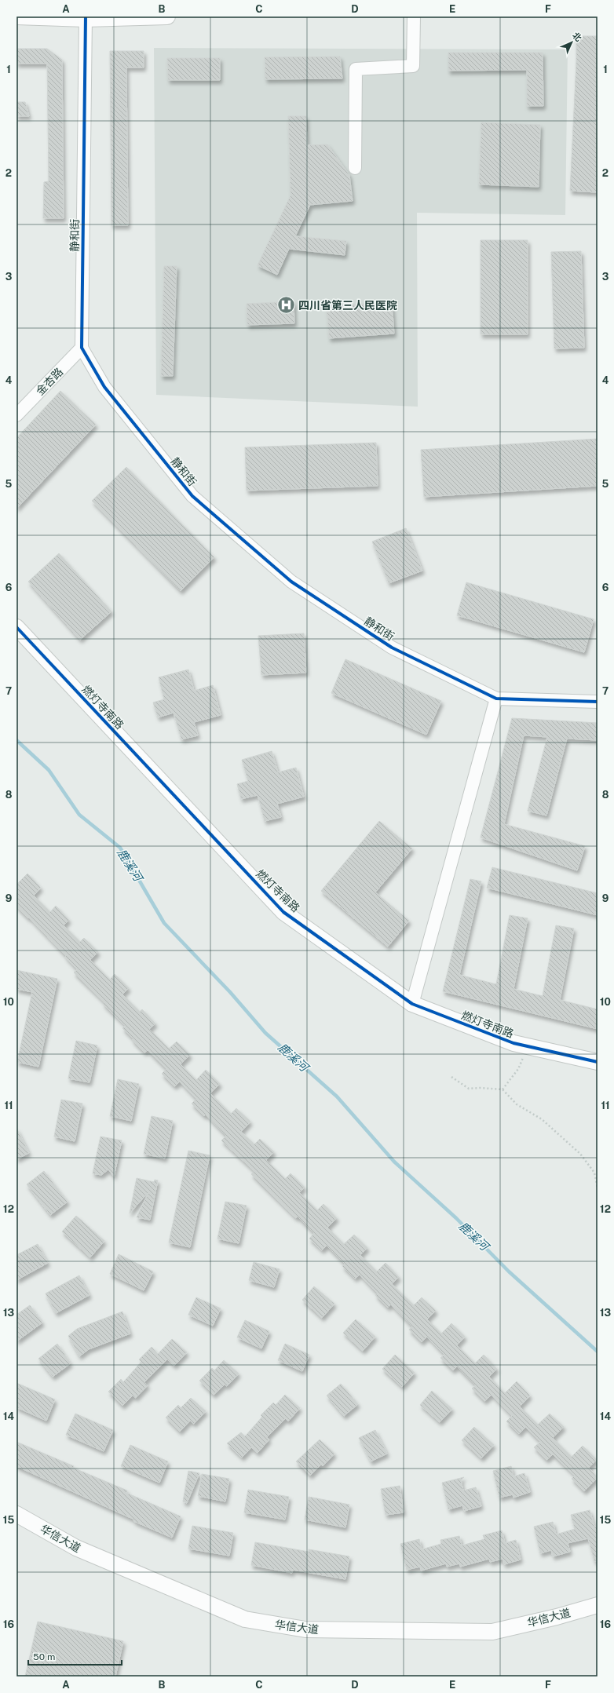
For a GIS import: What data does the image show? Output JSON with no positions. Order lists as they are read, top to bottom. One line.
{"streets":{"street":["静和街","金杏路","燃灯寺南路","华信大道"]},"crossings":[["静和街","金杏路"]],"water":["鹿溪河"],"places":{"hospital":["四川省第三人民医院"]},"scale_bar":"50 m","north":"top right","grid":{"columns":["A","B","C","D","E","F"],"rows":["1","2","3","4","5","6","7","8","9","10","11","12","13","14","15","16"]}}
